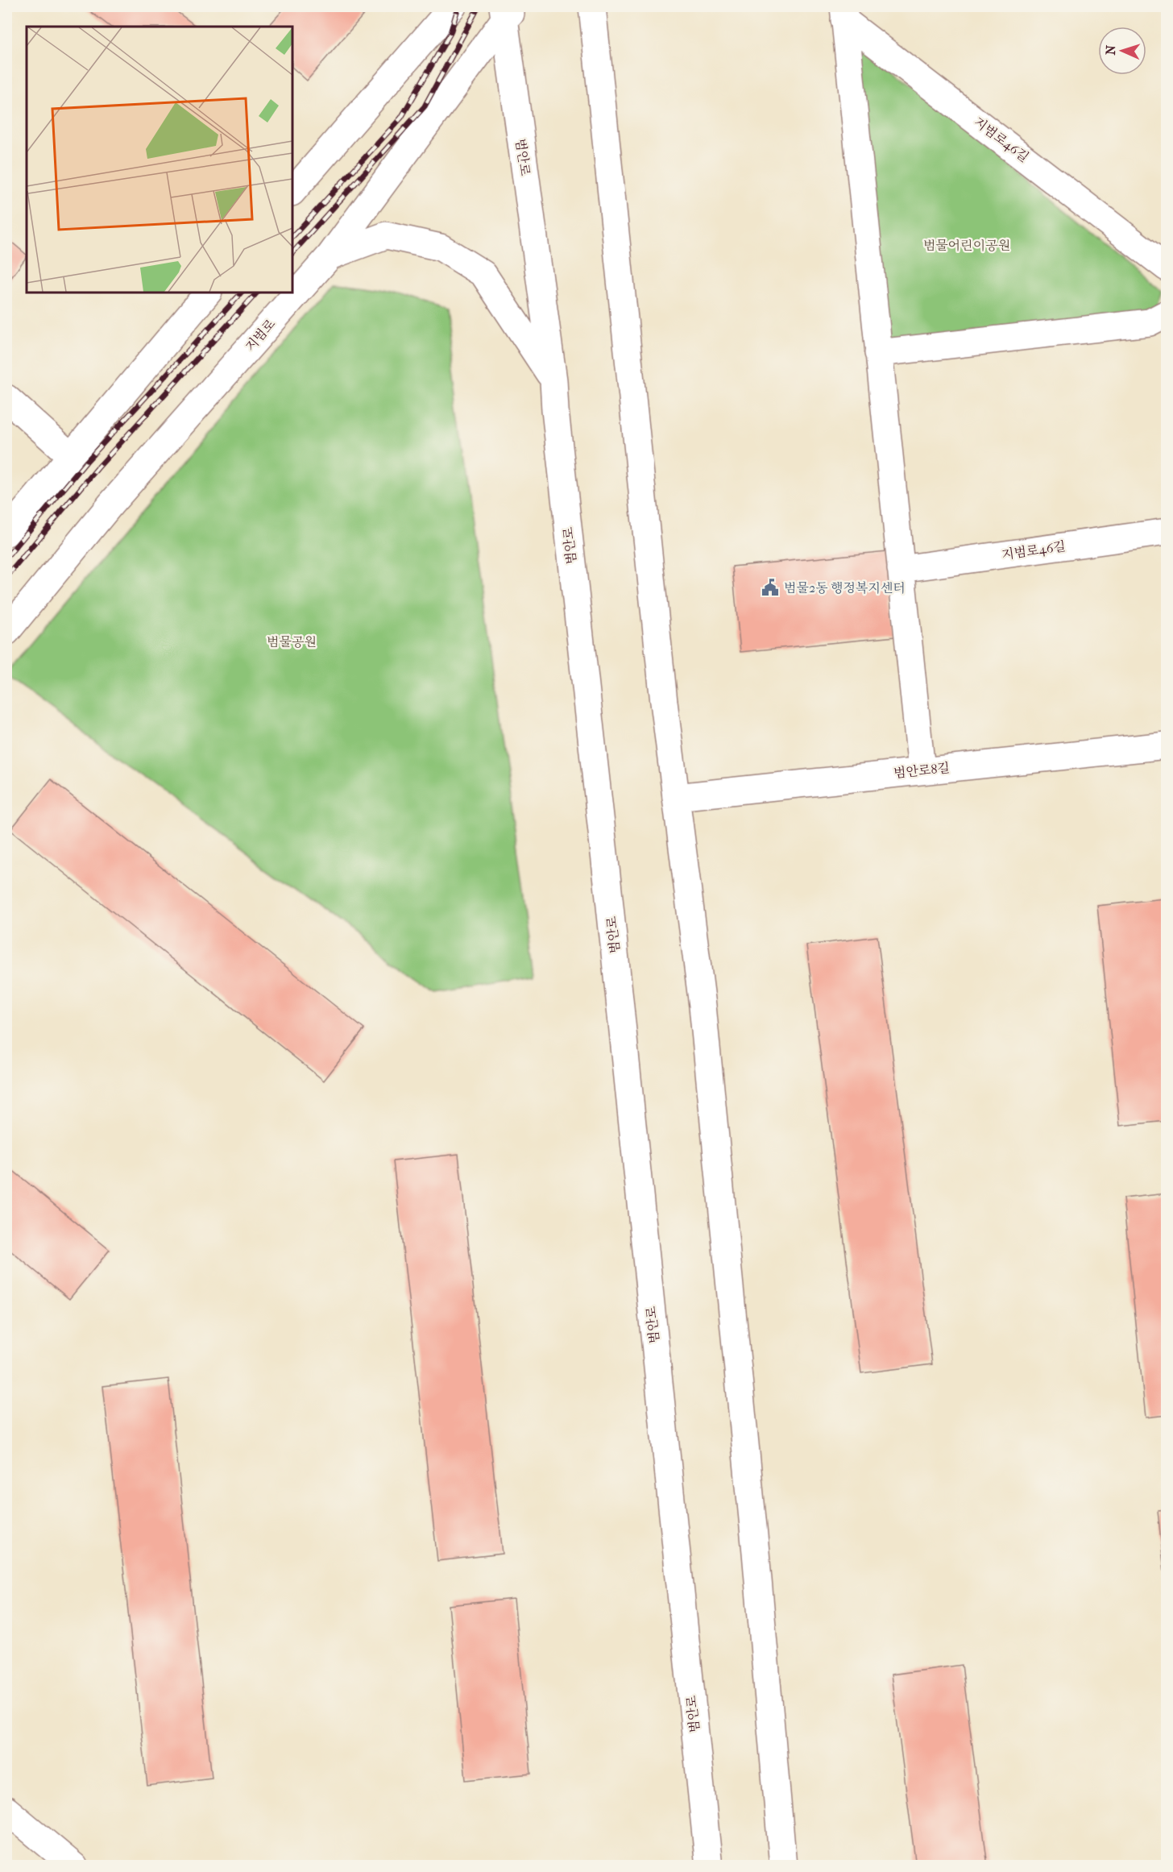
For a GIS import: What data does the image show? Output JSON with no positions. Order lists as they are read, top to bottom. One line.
{"streets":{"main road":["지범로46길","범안로","지범로","범안로8길"]},"crossings":[["지범로46길","범안로8길"],["범안로","지범로"]],"parks":["범물어린이공원","범물공원"],"places":{"public building":["범물2동 행정복지센터"]},"north":"left"}
